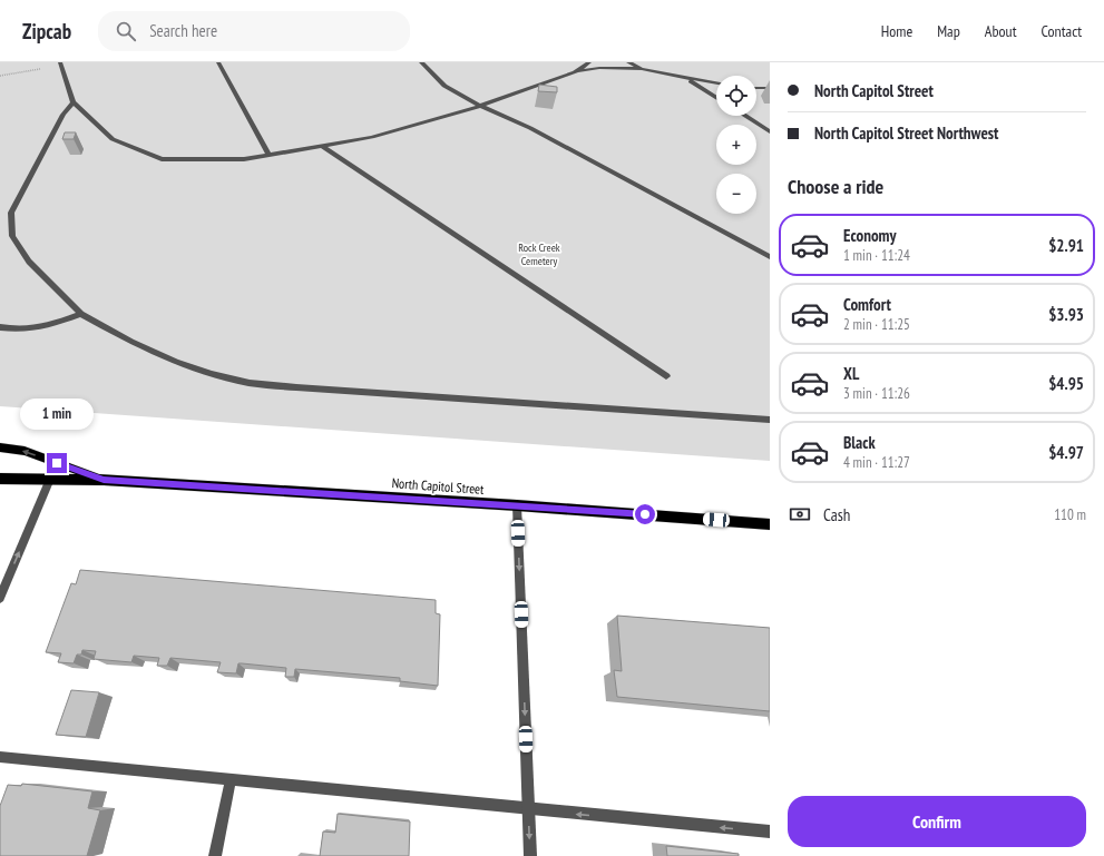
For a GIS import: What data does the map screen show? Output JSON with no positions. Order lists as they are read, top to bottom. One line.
{"streets":{"main road":["North Capitol Street"]},"parks":["Rock Creek Cemetery"],"page":{"header":"Zipcab","search":"Search here","nav":["Home","Map","About","Contact"],"banner":["North Capitol Street","North Capitol Street Northwest"],"map_buttons":["+","−"],"heading":"Choose a ride","list":[{"name":"Economy","note":"1 min · 11:24","value":"$2.91"},{"name":"Comfort","note":"2 min · 11:25","value":"$3.93"},{"name":"XL","note":"3 min · 11:26","value":"$4.95"},{"name":"Black","note":"4 min · 11:27","value":"$4.97"}],"bubble":"1 min","pay":["Cash","110 m"],"buttons":"Confirm"}}
